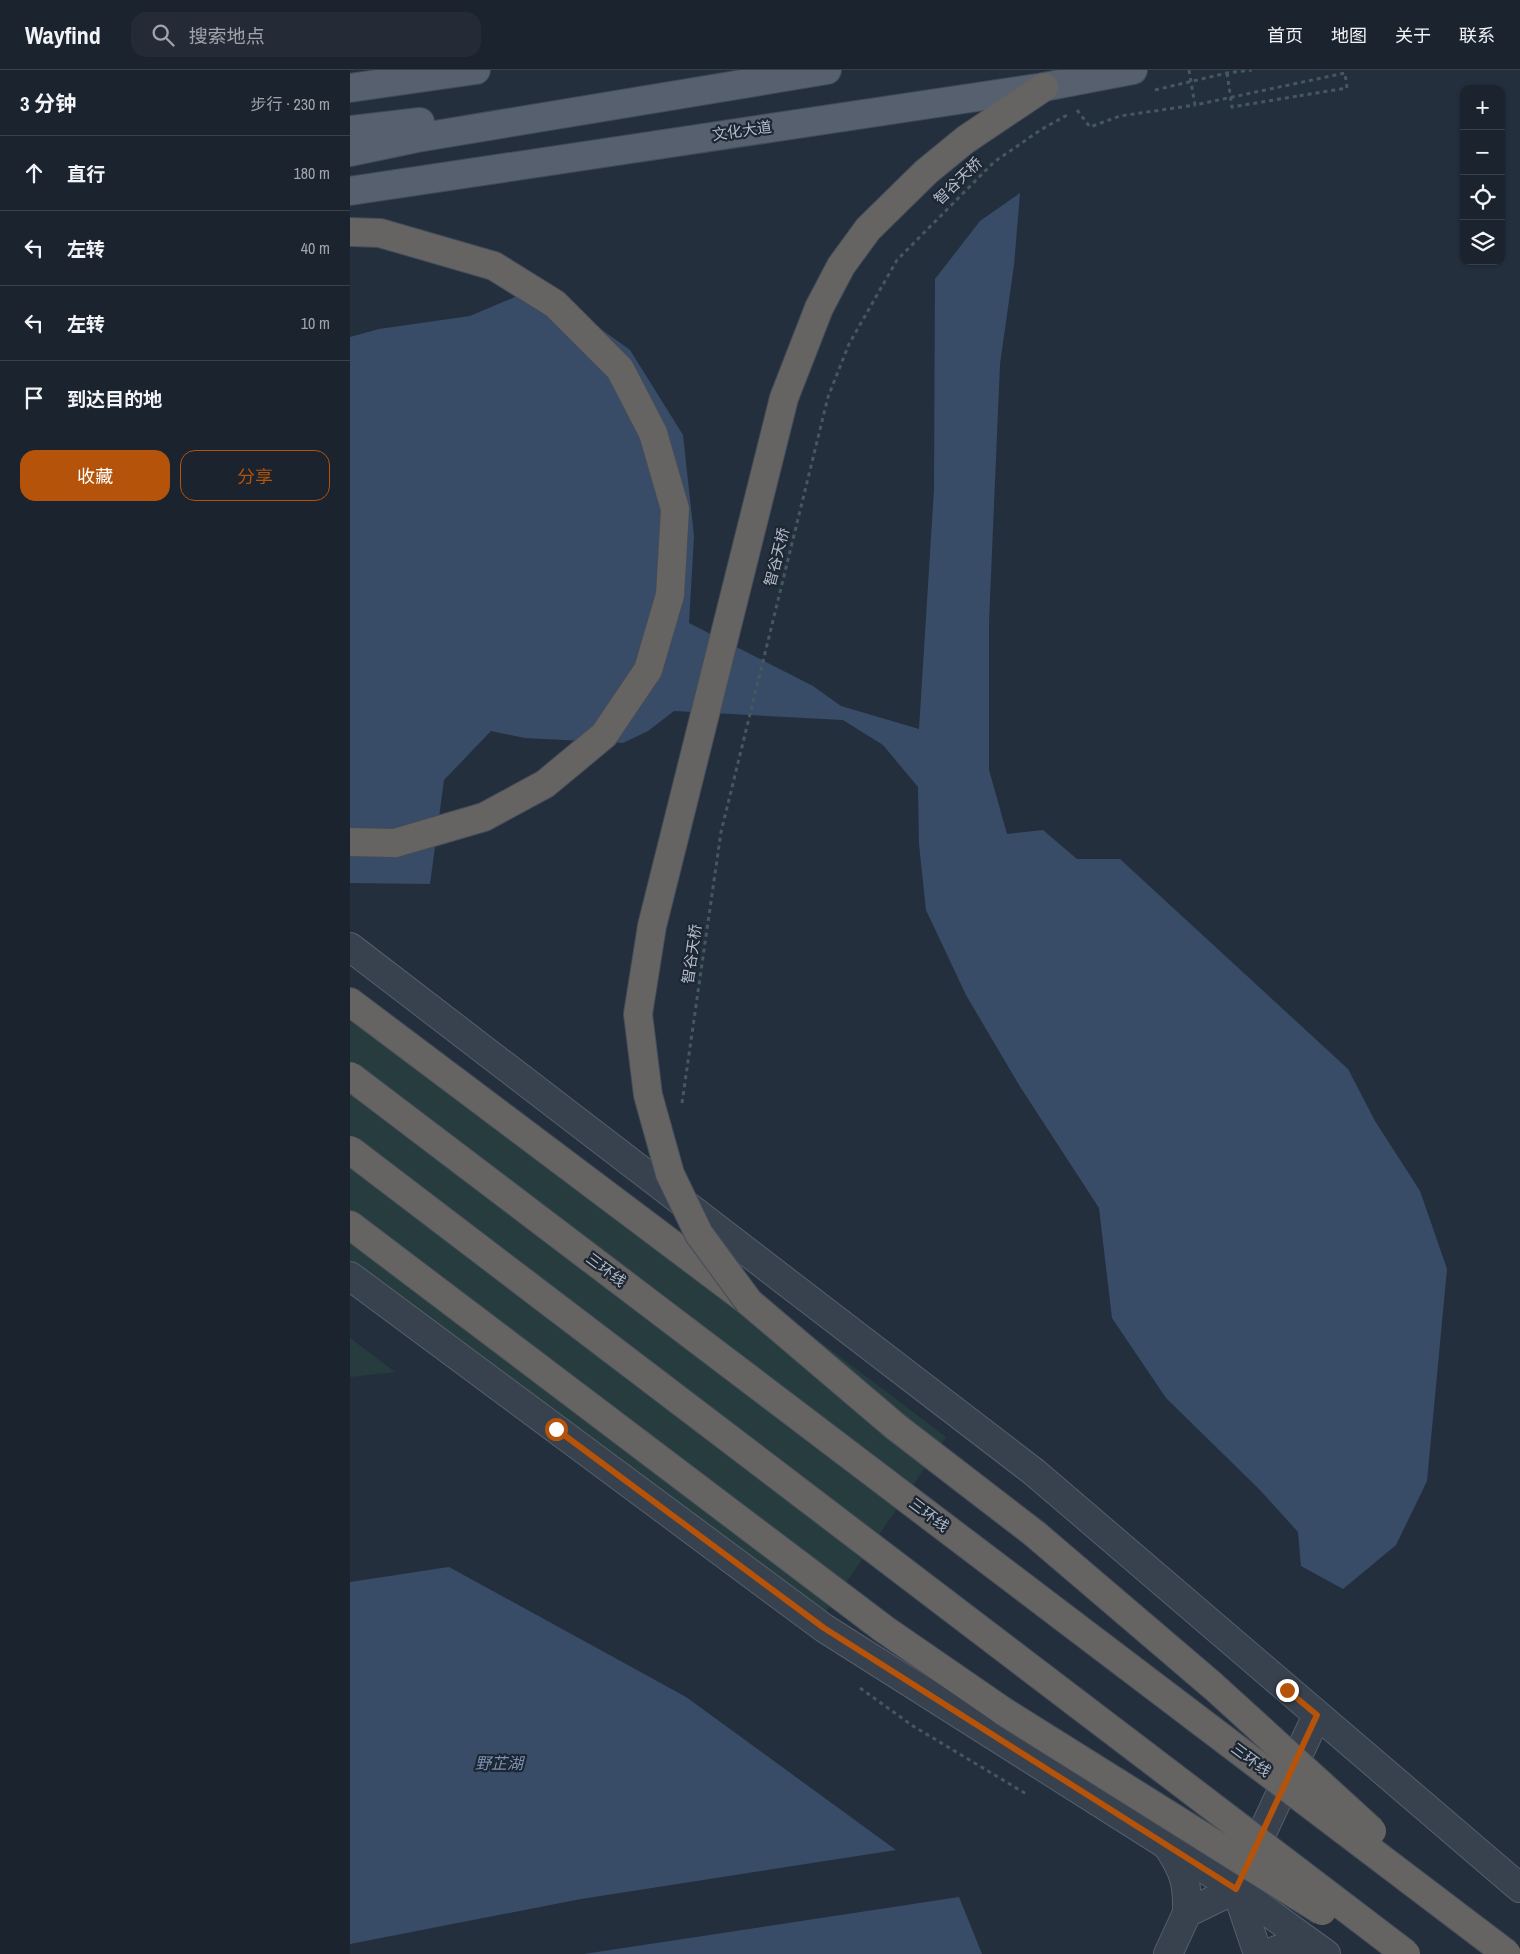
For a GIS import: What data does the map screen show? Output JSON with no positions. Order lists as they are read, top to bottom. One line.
{"streets":{"highway":["三环线"],"main road":["文化大道"],"path":["智谷天桥"]},"water":["野芷湖"],"page":{"header":"Wayfind","search":"搜索地点","nav":["首页","地图","关于","联系"],"heading":["3 分钟","步行 · 230 m"],"map_buttons":["+","−"],"list":[["直行","180 m"],["左转","40 m"],["左转","10 m"],"到达目的地"],"buttons":["收藏","分享"]}}
